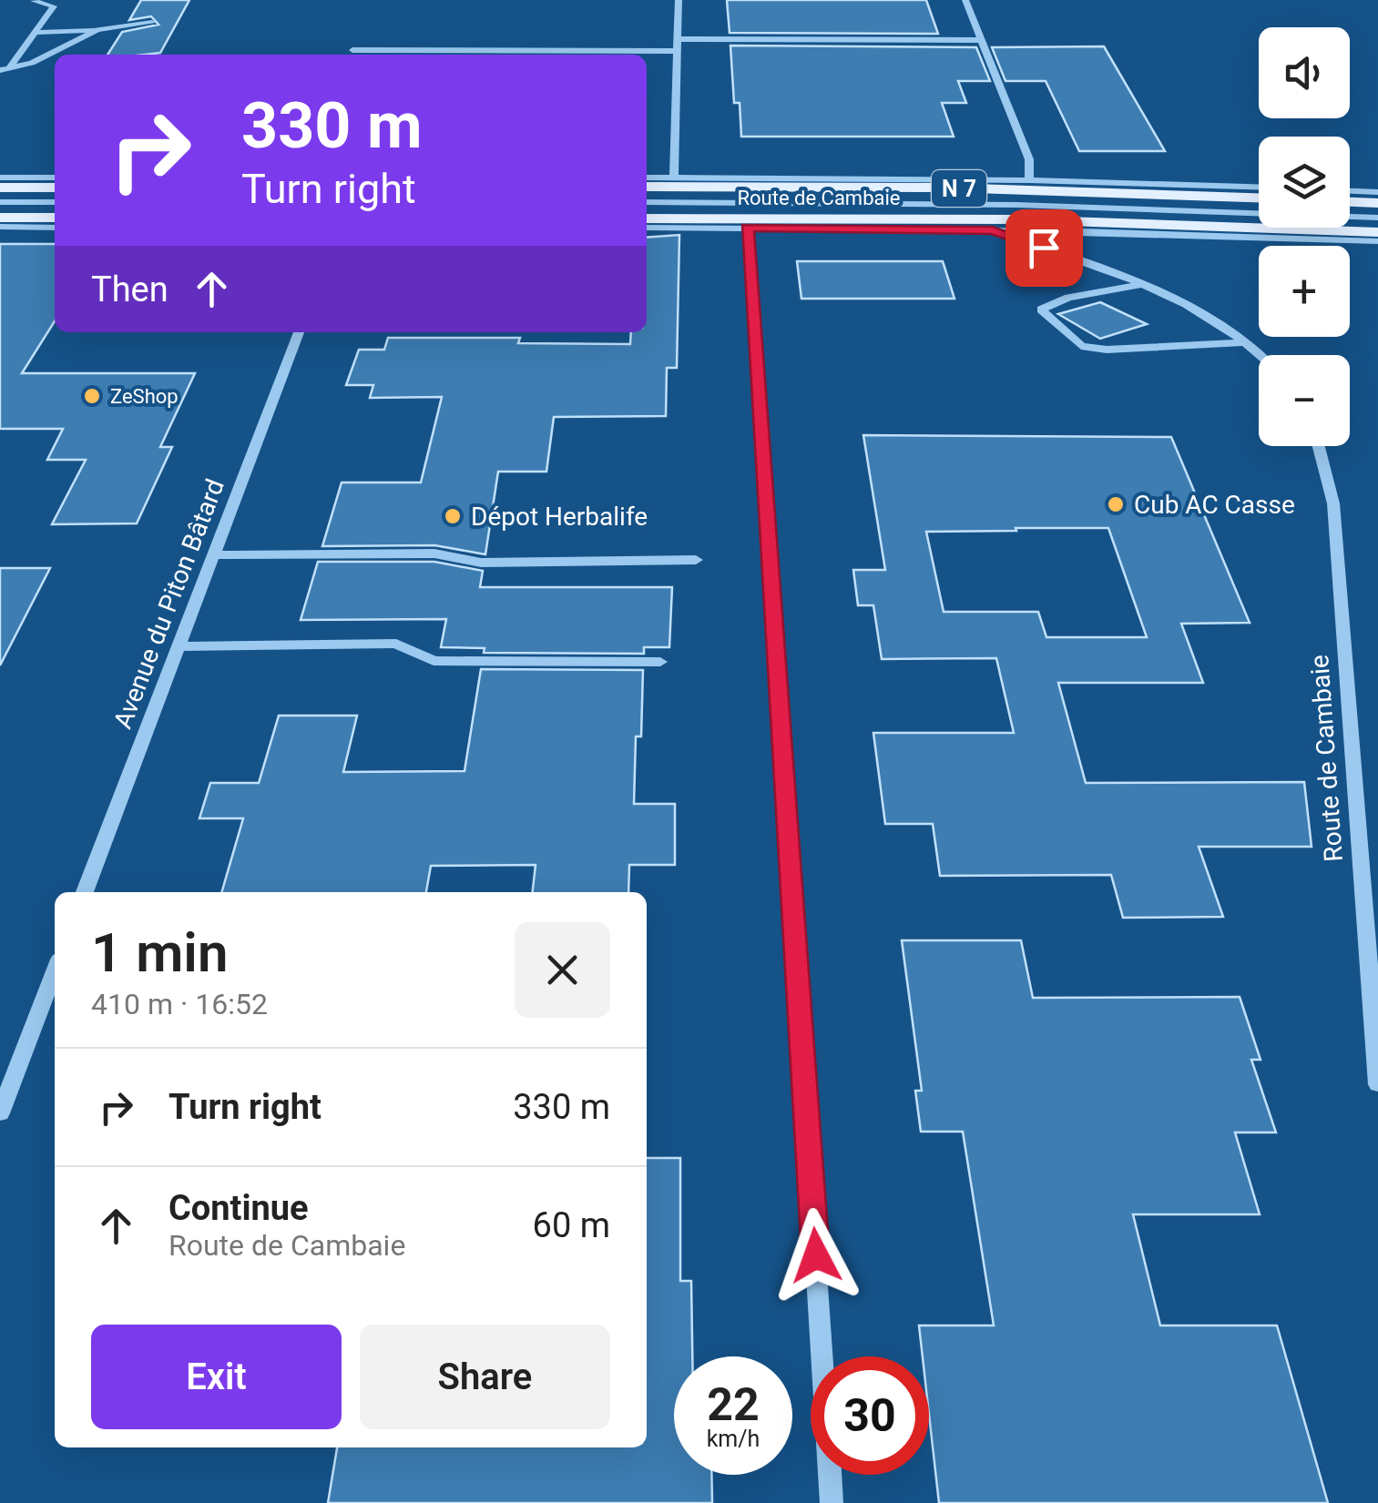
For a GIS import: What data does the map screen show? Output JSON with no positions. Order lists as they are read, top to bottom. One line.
{"streets":{"main road":["N 7","Route de Cambaie"],"street":["Avenue du Piton Bâtard"]},"places":["ZeShop","Cub AC Casse","Dépot Herbalife"],"page":{"map_buttons":["+","−"],"turn":["330 m","Turn right"],"then":"Then","heading":["1 min","410 m · 16:52"],"list":[{"name":"Turn right","value":"330 m"},{"name":"Continue","note":"Route de Cambaie","value":"60 m"}],"buttons":["Exit","Share"],"speed":"22 km/h","limit":"30"}}
